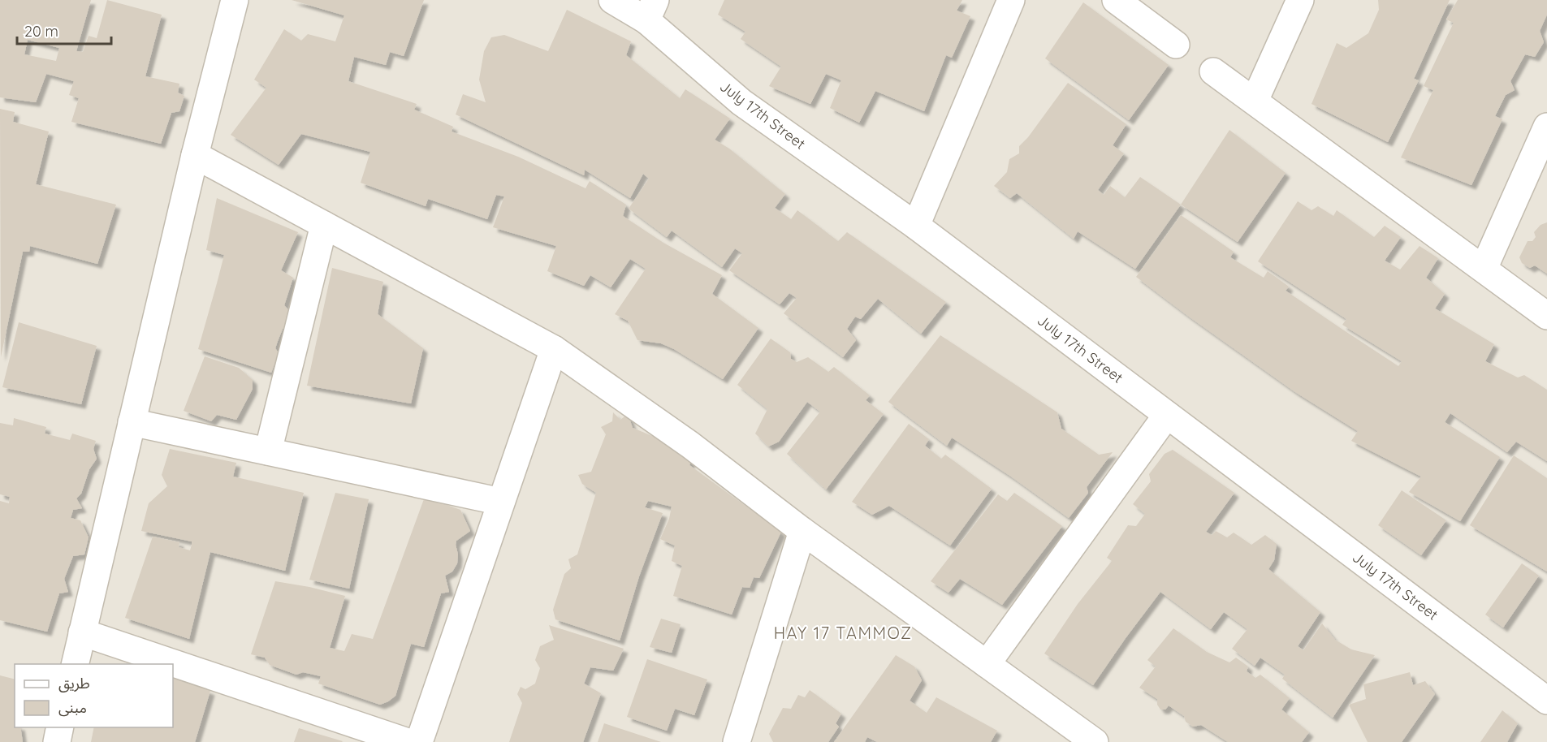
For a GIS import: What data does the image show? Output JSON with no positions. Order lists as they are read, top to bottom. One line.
{"streets":{"street":["July 17th Street"]},"districts":["HAY 17 TAMMOZ"],"legend":["طريق","مبنى"],"scale_bar":"20 m"}
